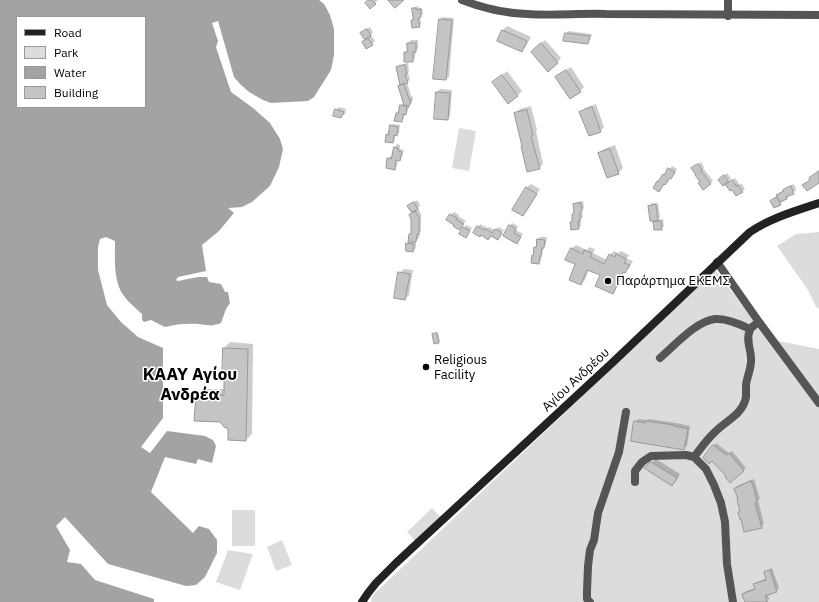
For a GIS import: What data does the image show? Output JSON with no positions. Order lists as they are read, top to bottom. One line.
{"streets":{"main road":["Αγίου Ανδρέου"]},"districts":["ΚΑΑΥ Αγίου Ανδρέα"],"places":["Παράρτημα ΕΚΕΜΣ","Religious Facility"],"legend":["Road","Park","Water","Building"]}
